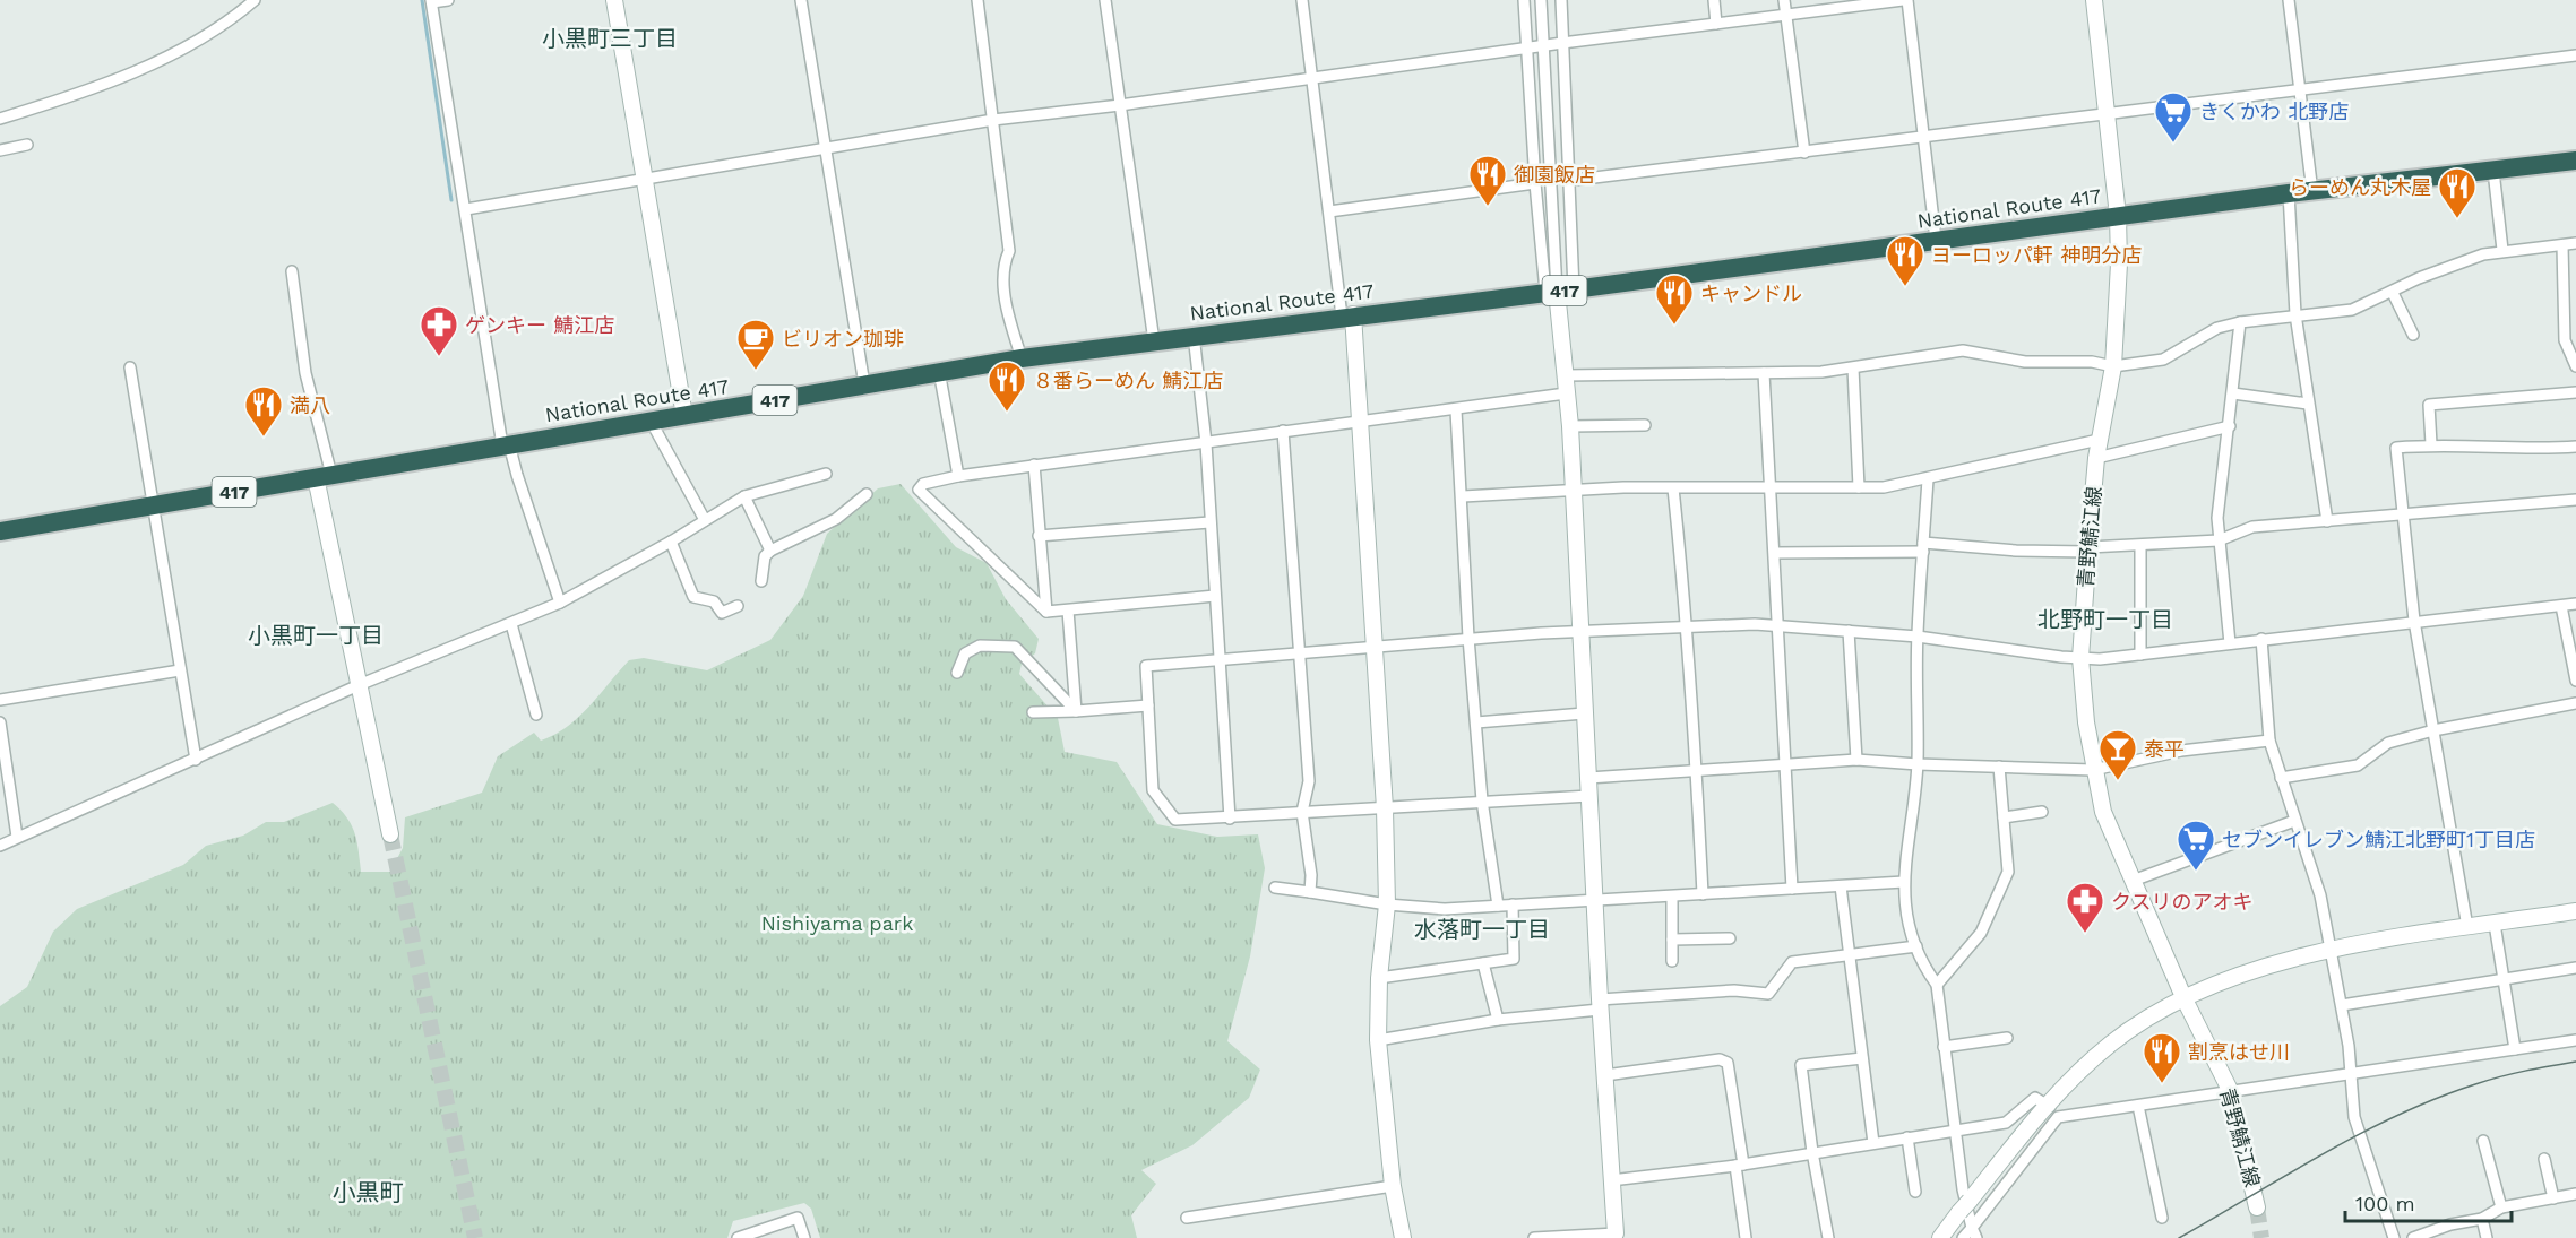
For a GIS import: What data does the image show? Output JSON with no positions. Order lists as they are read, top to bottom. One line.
{"streets":{"highway":["National Route 417","417"],"street":["青野鯖江線"]},"crossings":[["National Route 417","青野鯖江線"]],"districts":["小黒町三丁目","北野町一丁目","小黒町一丁目","水落町一丁目","小黒町"],"parks":["Nishiyama park"],"places":{"supermarket":["きくかわ 北野店","セブンイレブン鯖江北野町1丁目店"],"restaurant":["御園飯店","らーめん丸木屋","ヨーロッパ軒 神明分店","キャンドル","８番らーめん 鯖江店","満八","割烹はせ川"],"pharmacy":["ゲンキー 鯖江店","クスリのアオキ"],"cafe":["ビリオン珈琲"],"bar":["泰平"]},"scale_bar":"100 m"}
